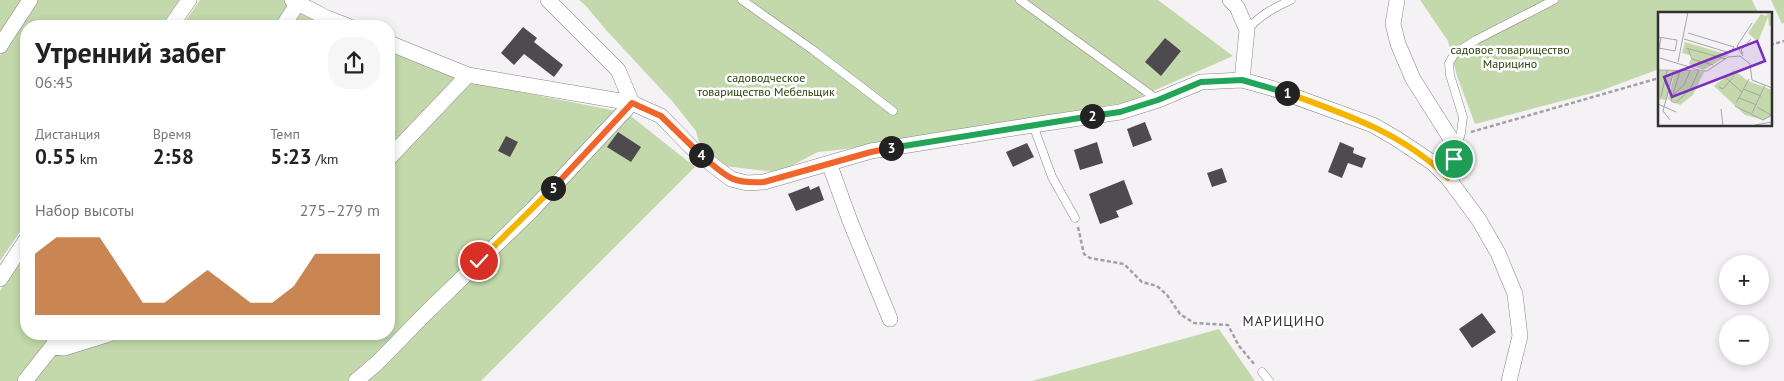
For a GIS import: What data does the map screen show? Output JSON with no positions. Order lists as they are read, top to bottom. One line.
{"districts":["МАРИЦИНО"],"parks":["садовое товарищество Марицино","садоводческое товарищество Мебельщик"],"page":{"heading":["Утренний забег","06:45"],"pins":["1","2","3","4","5"],"stats":[["Дистанция","0.55 km"],["Время","2:58"],["Темп","5:23 /km"]],"chart":["Набор высоты","275–279 m"],"map_buttons":["+","−"]}}
